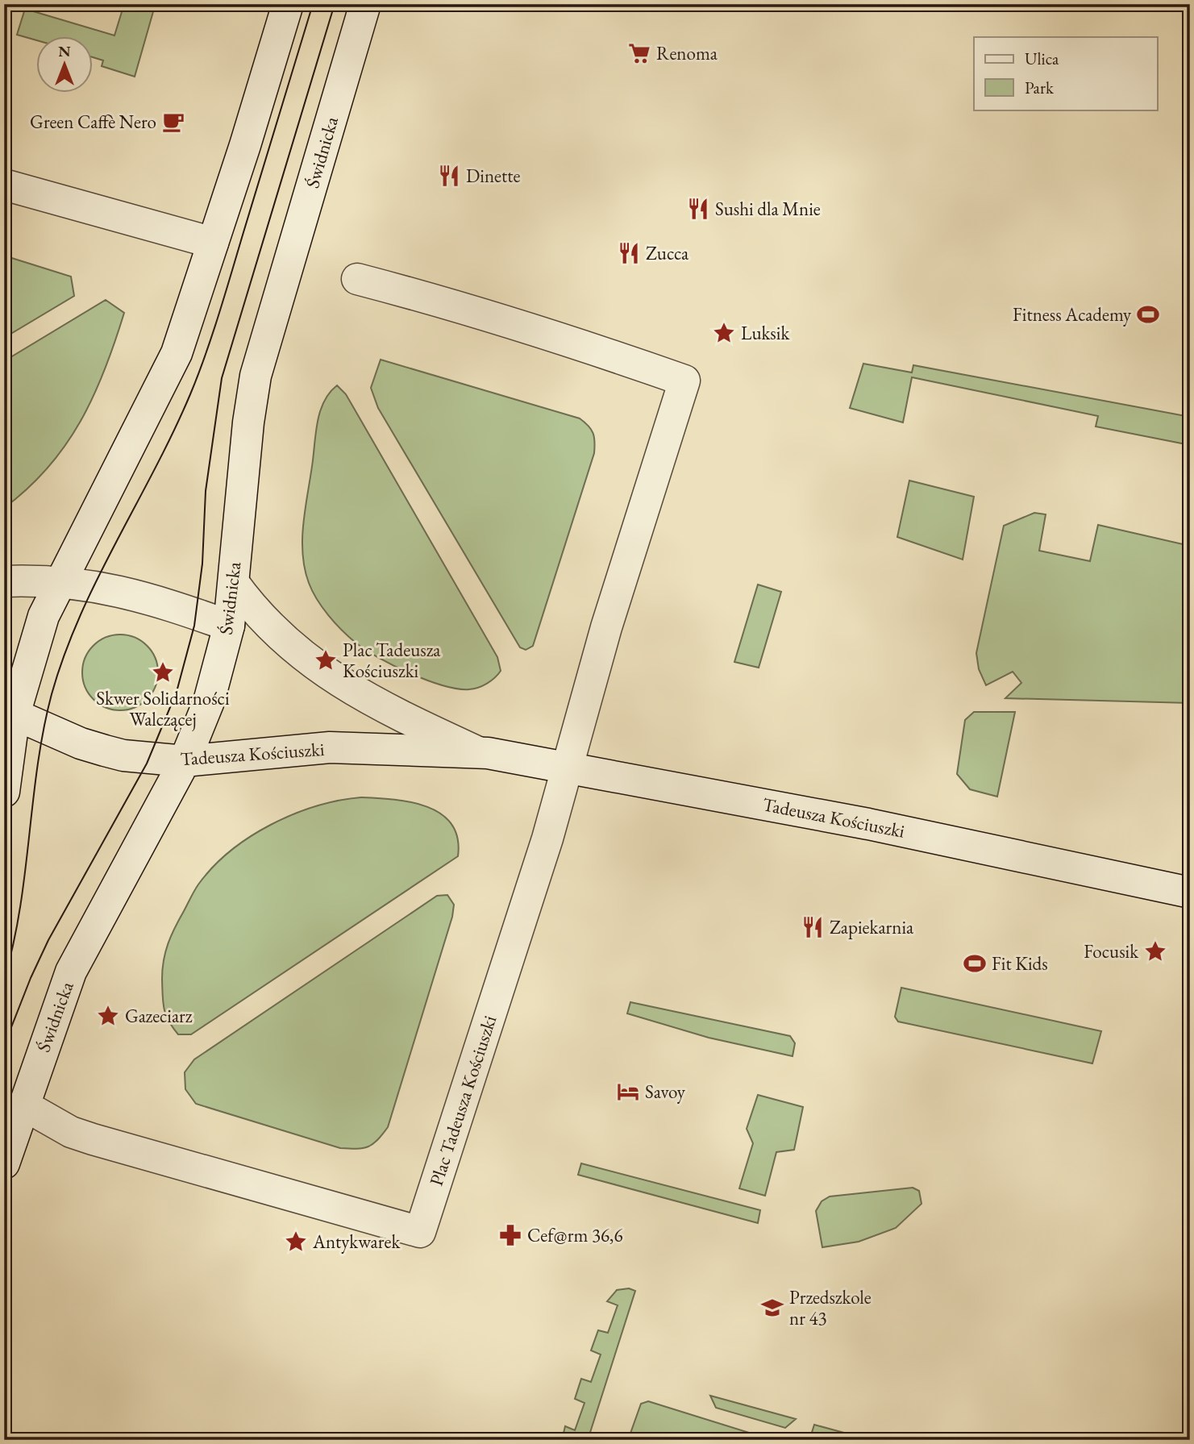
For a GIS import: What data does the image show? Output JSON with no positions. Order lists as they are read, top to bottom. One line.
{"streets":{"street":["Świdnicka","Tadeusza Kościuszki","Plac Tadeusza Kościuszki"]},"crossings":[["Świdnicka","Tadeusza Kościuszki"],["Świdnicka","Plac Tadeusza Kościuszki"],["Tadeusza Kościuszki","Plac Tadeusza Kościuszki"]],"places":{"supermarket":["Renoma"],"cafe":["Green Caffè Nero"],"restaurant":["Dinette","Sushi dla Mnie","Zucca","Zapiekarnia"],"sports":["Fitness Academy","Fit Kids"],"place":["Luksik","Plac Tadeusza Kościuszki","Skwer Solidarności Walczącej","Focusik","Gazeciarz","Antykwarek"],"hotel":["Savoy"],"pharmacy":["Cef@rm 36,6"],"school or university":["Przedszkole nr 43"]},"legend":["Ulica","Park"],"north":"top"}
